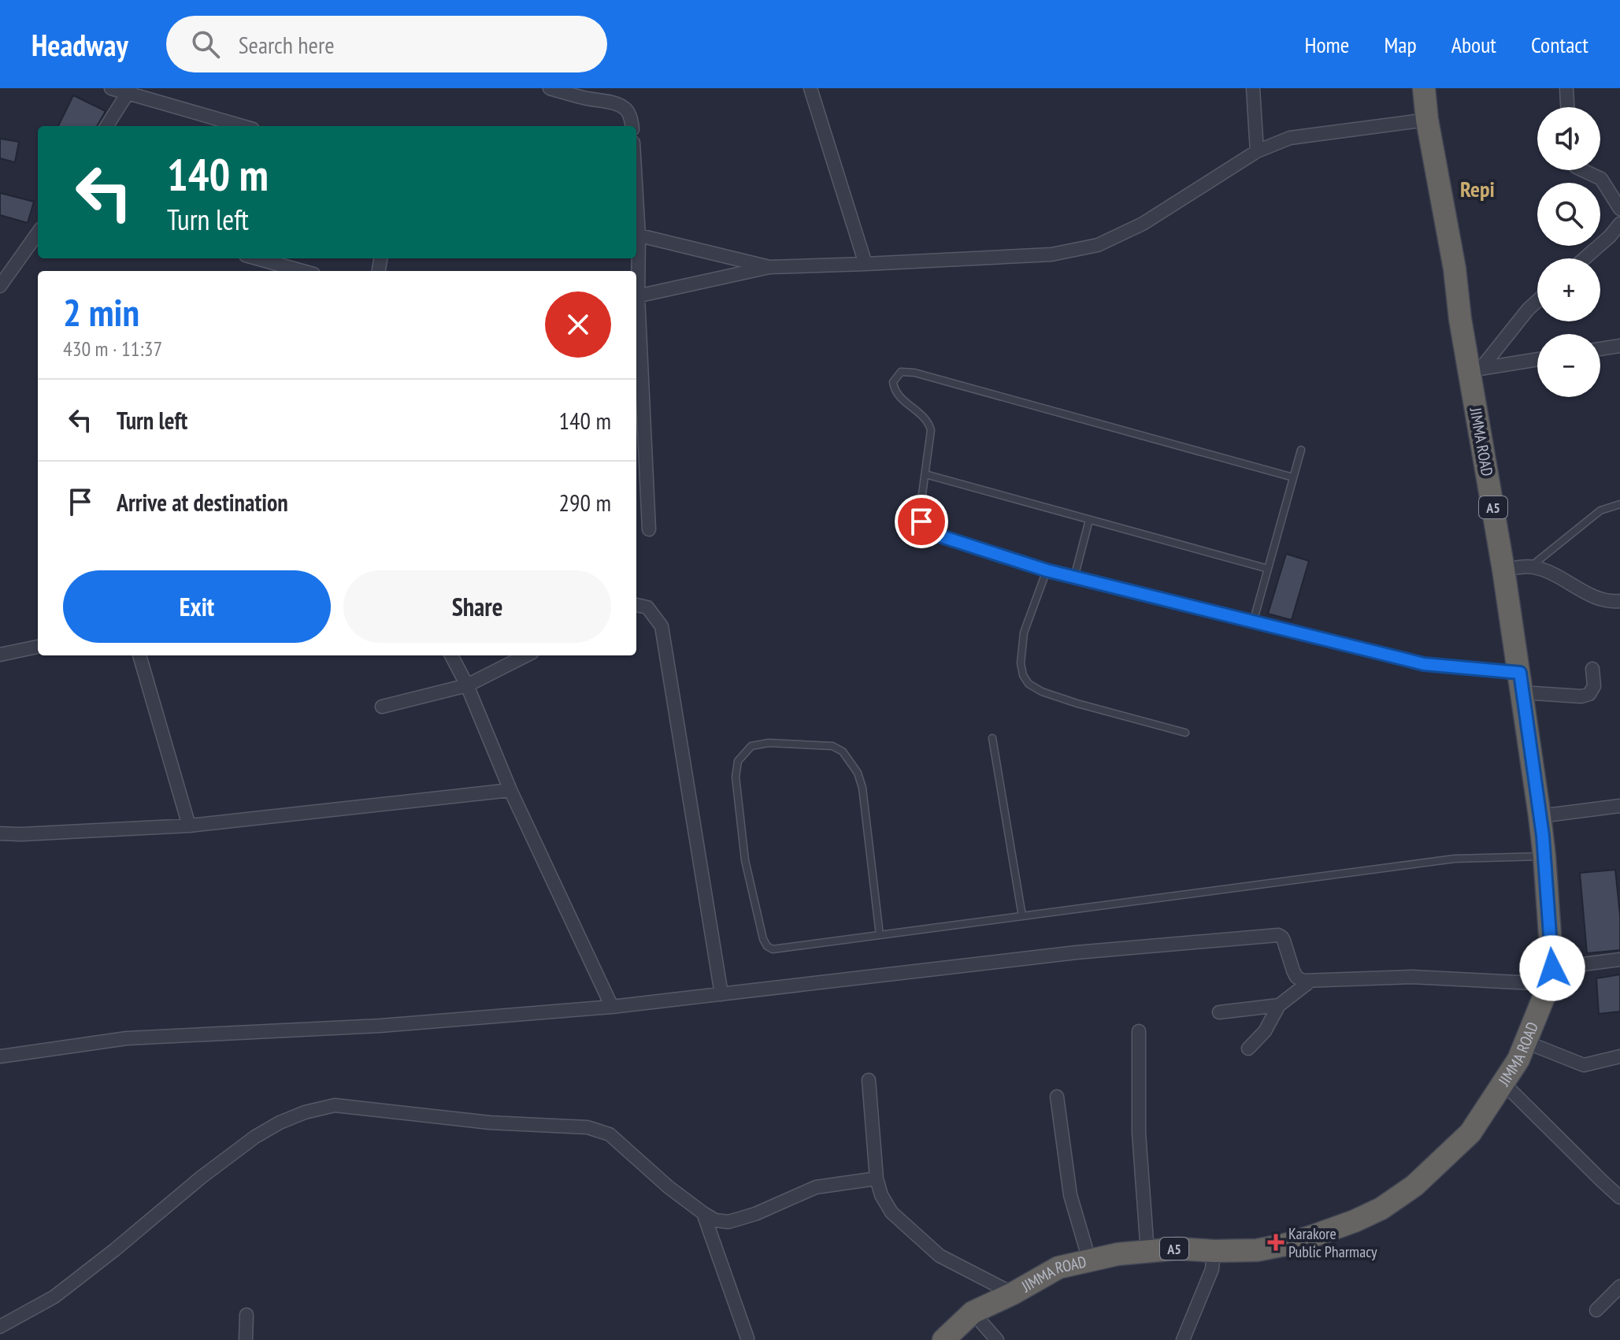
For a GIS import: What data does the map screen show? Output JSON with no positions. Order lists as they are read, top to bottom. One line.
{"streets":{"highway":["JIMMA ROAD","A5"]},"districts":["Repi"],"places":{"health":["Karakore Public Pharmacy"]},"page":{"header":"Headway","search":"Search here","nav":["Home","Map","About","Contact"],"map_buttons":["+","−"],"turn":["140 m","Turn left"],"heading":["2 min","430 m · 11:37"],"list":[{"name":"Turn left","value":"140 m"},{"name":"Arrive at destination","value":"290 m"}],"buttons":["Exit","Share"]}}
